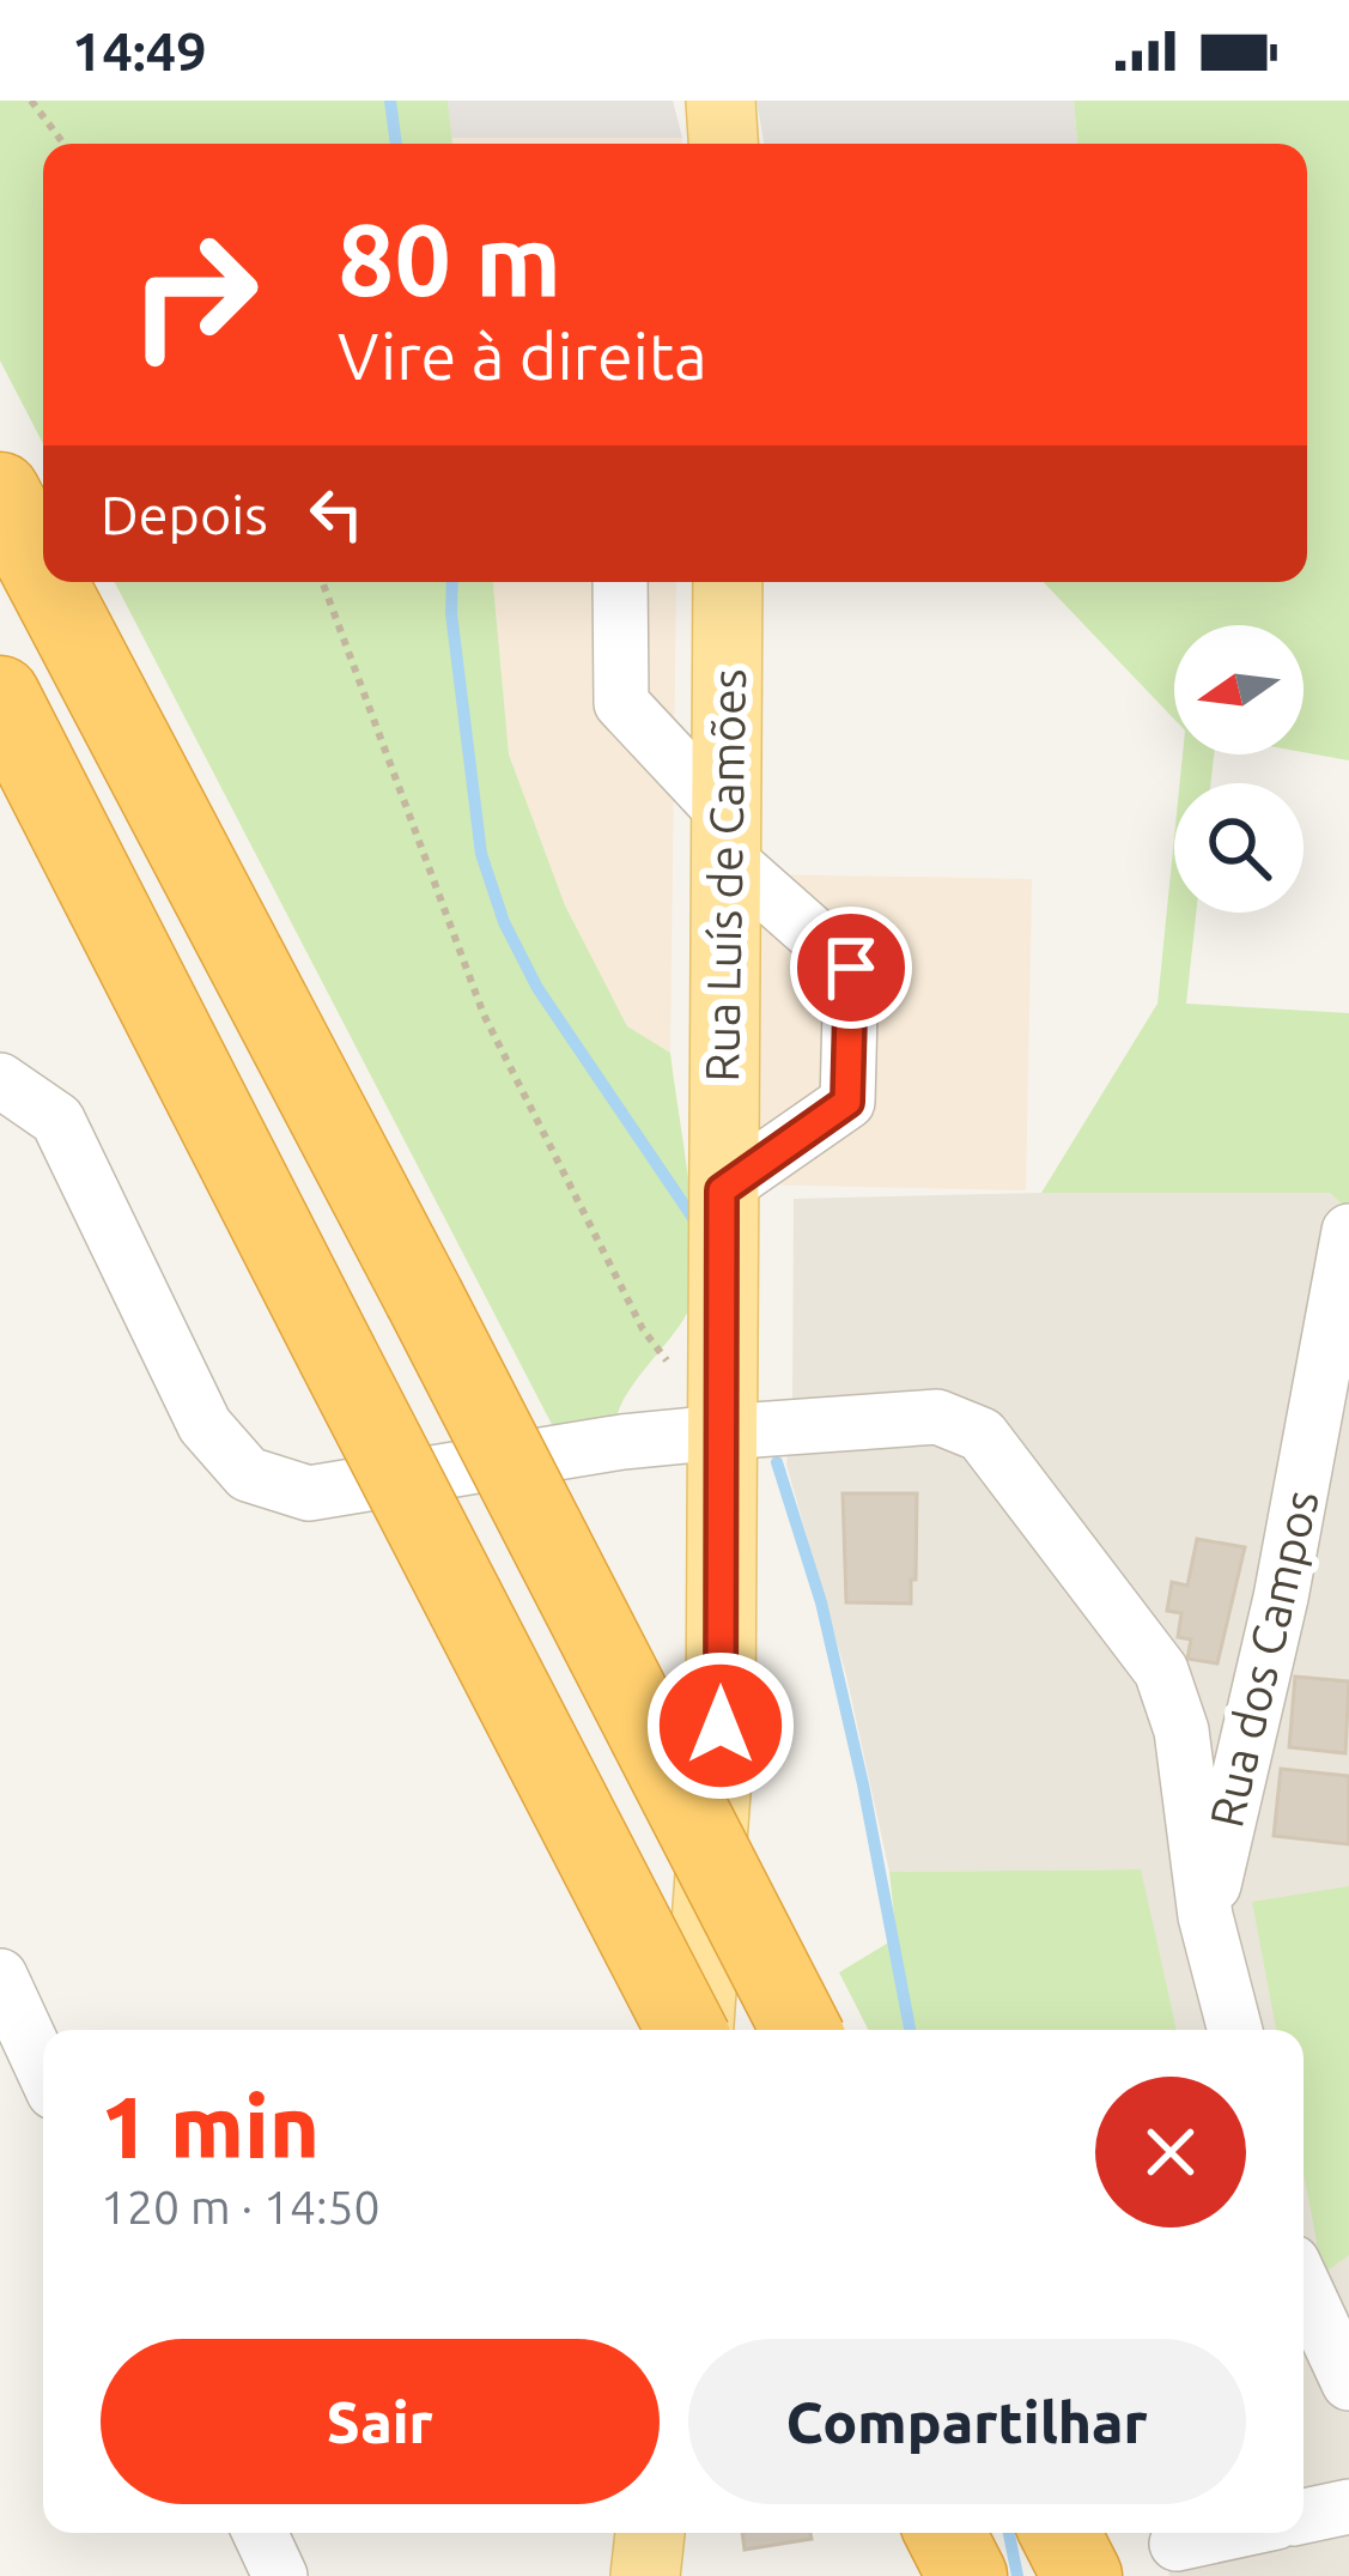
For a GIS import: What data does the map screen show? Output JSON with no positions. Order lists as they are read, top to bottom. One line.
{"streets":{"main road":["Rua Luís de Camões"],"street":["Rua dos Campos"]},"north":"left","page":{"status":"14:49","turn":["80 m","Vire à direita"],"then":"Depois","heading":["1 min","120 m · 14:50"],"buttons":["Sair","Compartilhar"]}}
